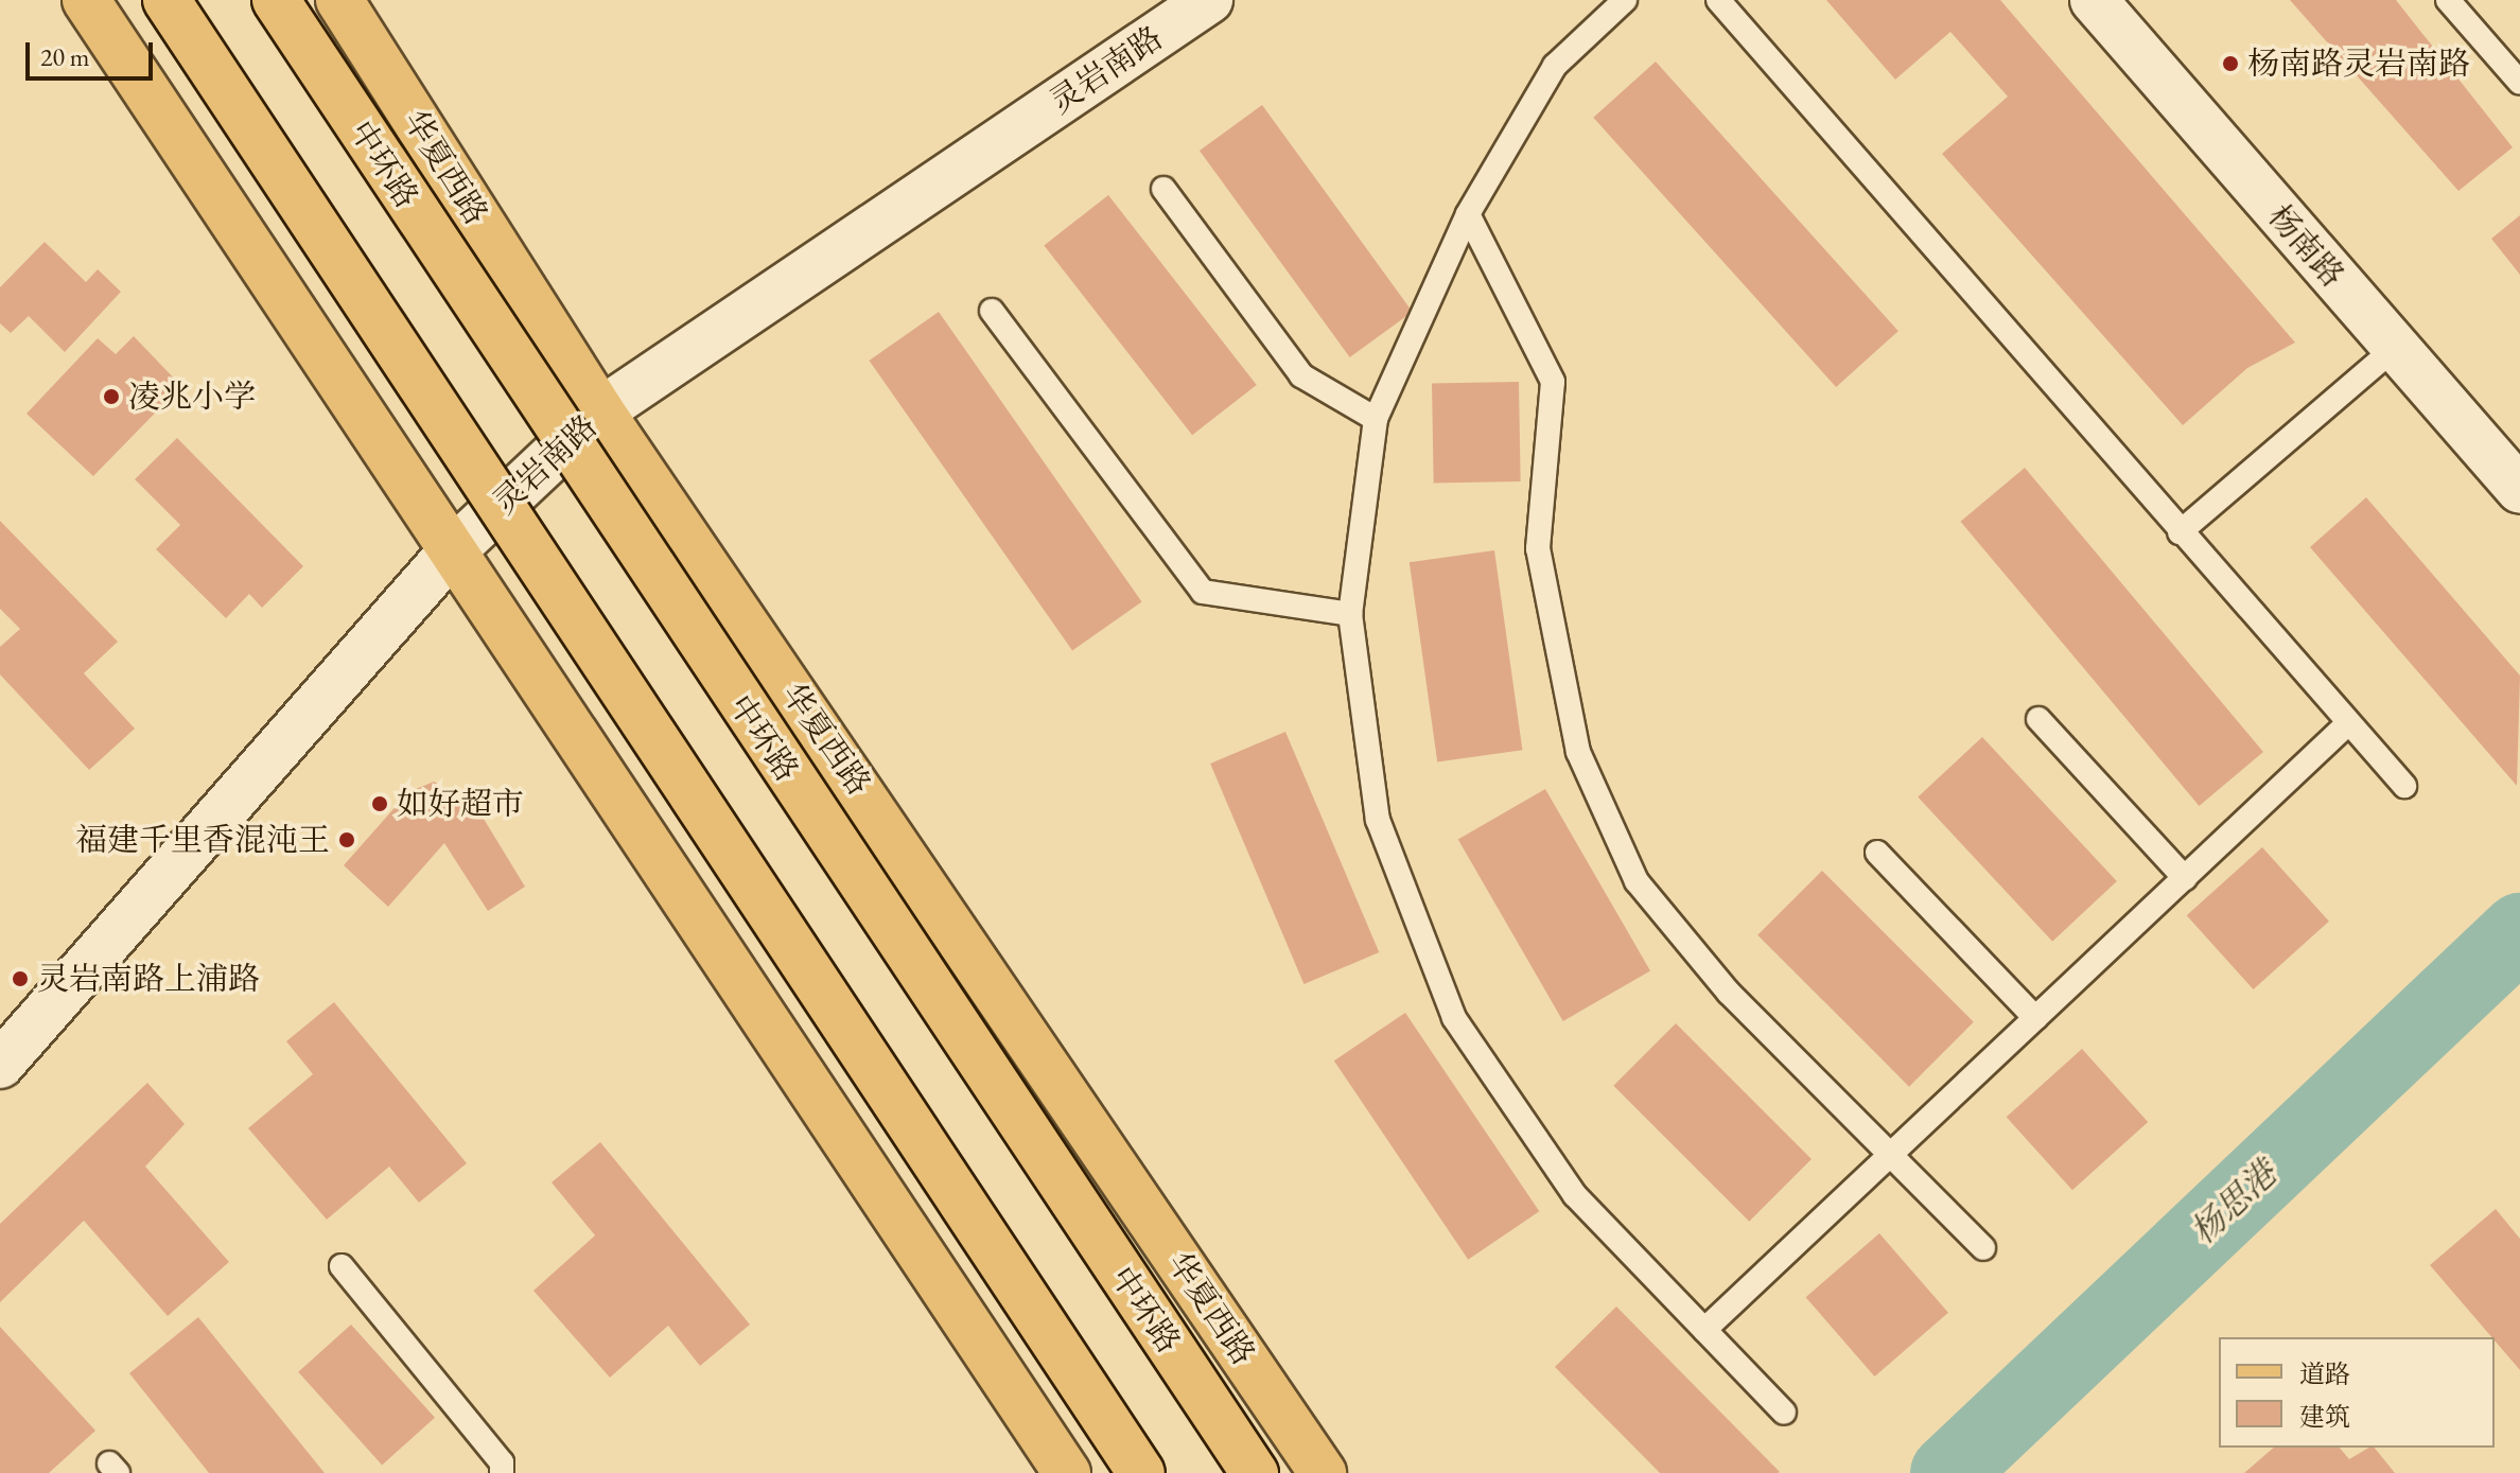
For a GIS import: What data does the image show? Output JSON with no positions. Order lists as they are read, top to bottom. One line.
{"streets":{"main road":["中环路","华夏西路"],"street":["灵岩南路","杨南路"]},"crossings":[["灵岩南路","华夏西路"]],"water":["杨思港"],"places":["杨南路灵岩南路","凌兆小学","如好超市","福建千里香混沌王","灵岩南路上浦路"],"legend":["道路","建筑"],"scale_bar":"20 m"}
